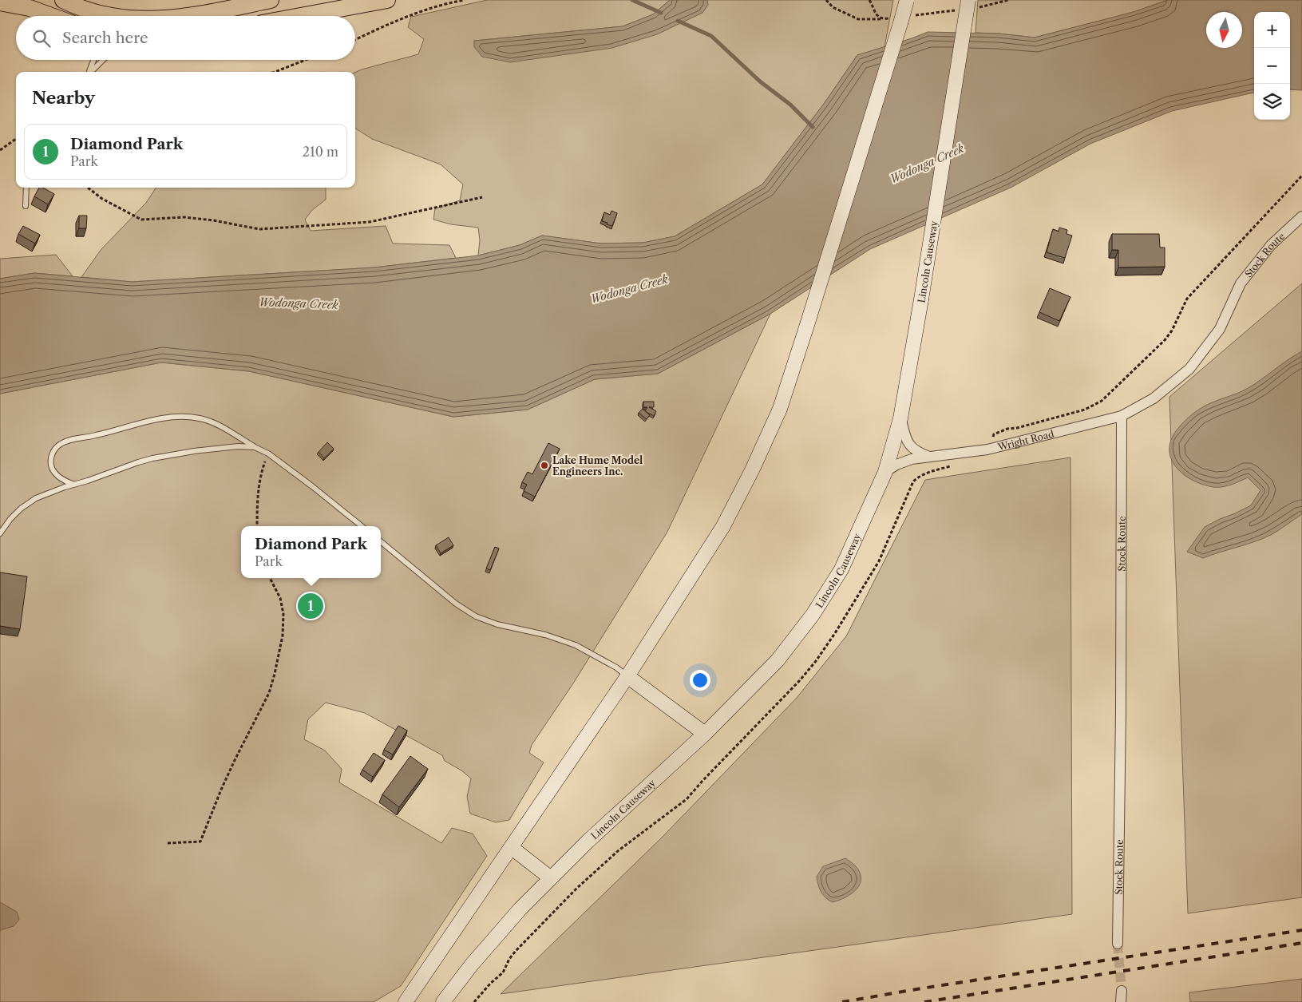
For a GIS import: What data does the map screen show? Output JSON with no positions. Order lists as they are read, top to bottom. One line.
{"streets":{"main road":["Lincoln Causeway"],"street":["Stock Route","Wright Road"]},"crossings":[["Stock Route","Wright Road"],["Lincoln Causeway","Wright Road"]],"water":["Wodonga Creek"],"places":["Lake Hume Model Engineers Inc."],"north":"bottom","page":{"map_buttons":["+","−"],"search":"Search here","heading":"Nearby","list":[{"mark":"1","name":"Diamond Park","note":"Park","value":"210 m"}],"popup":["Diamond Park","Park"],"pins":"1"}}
